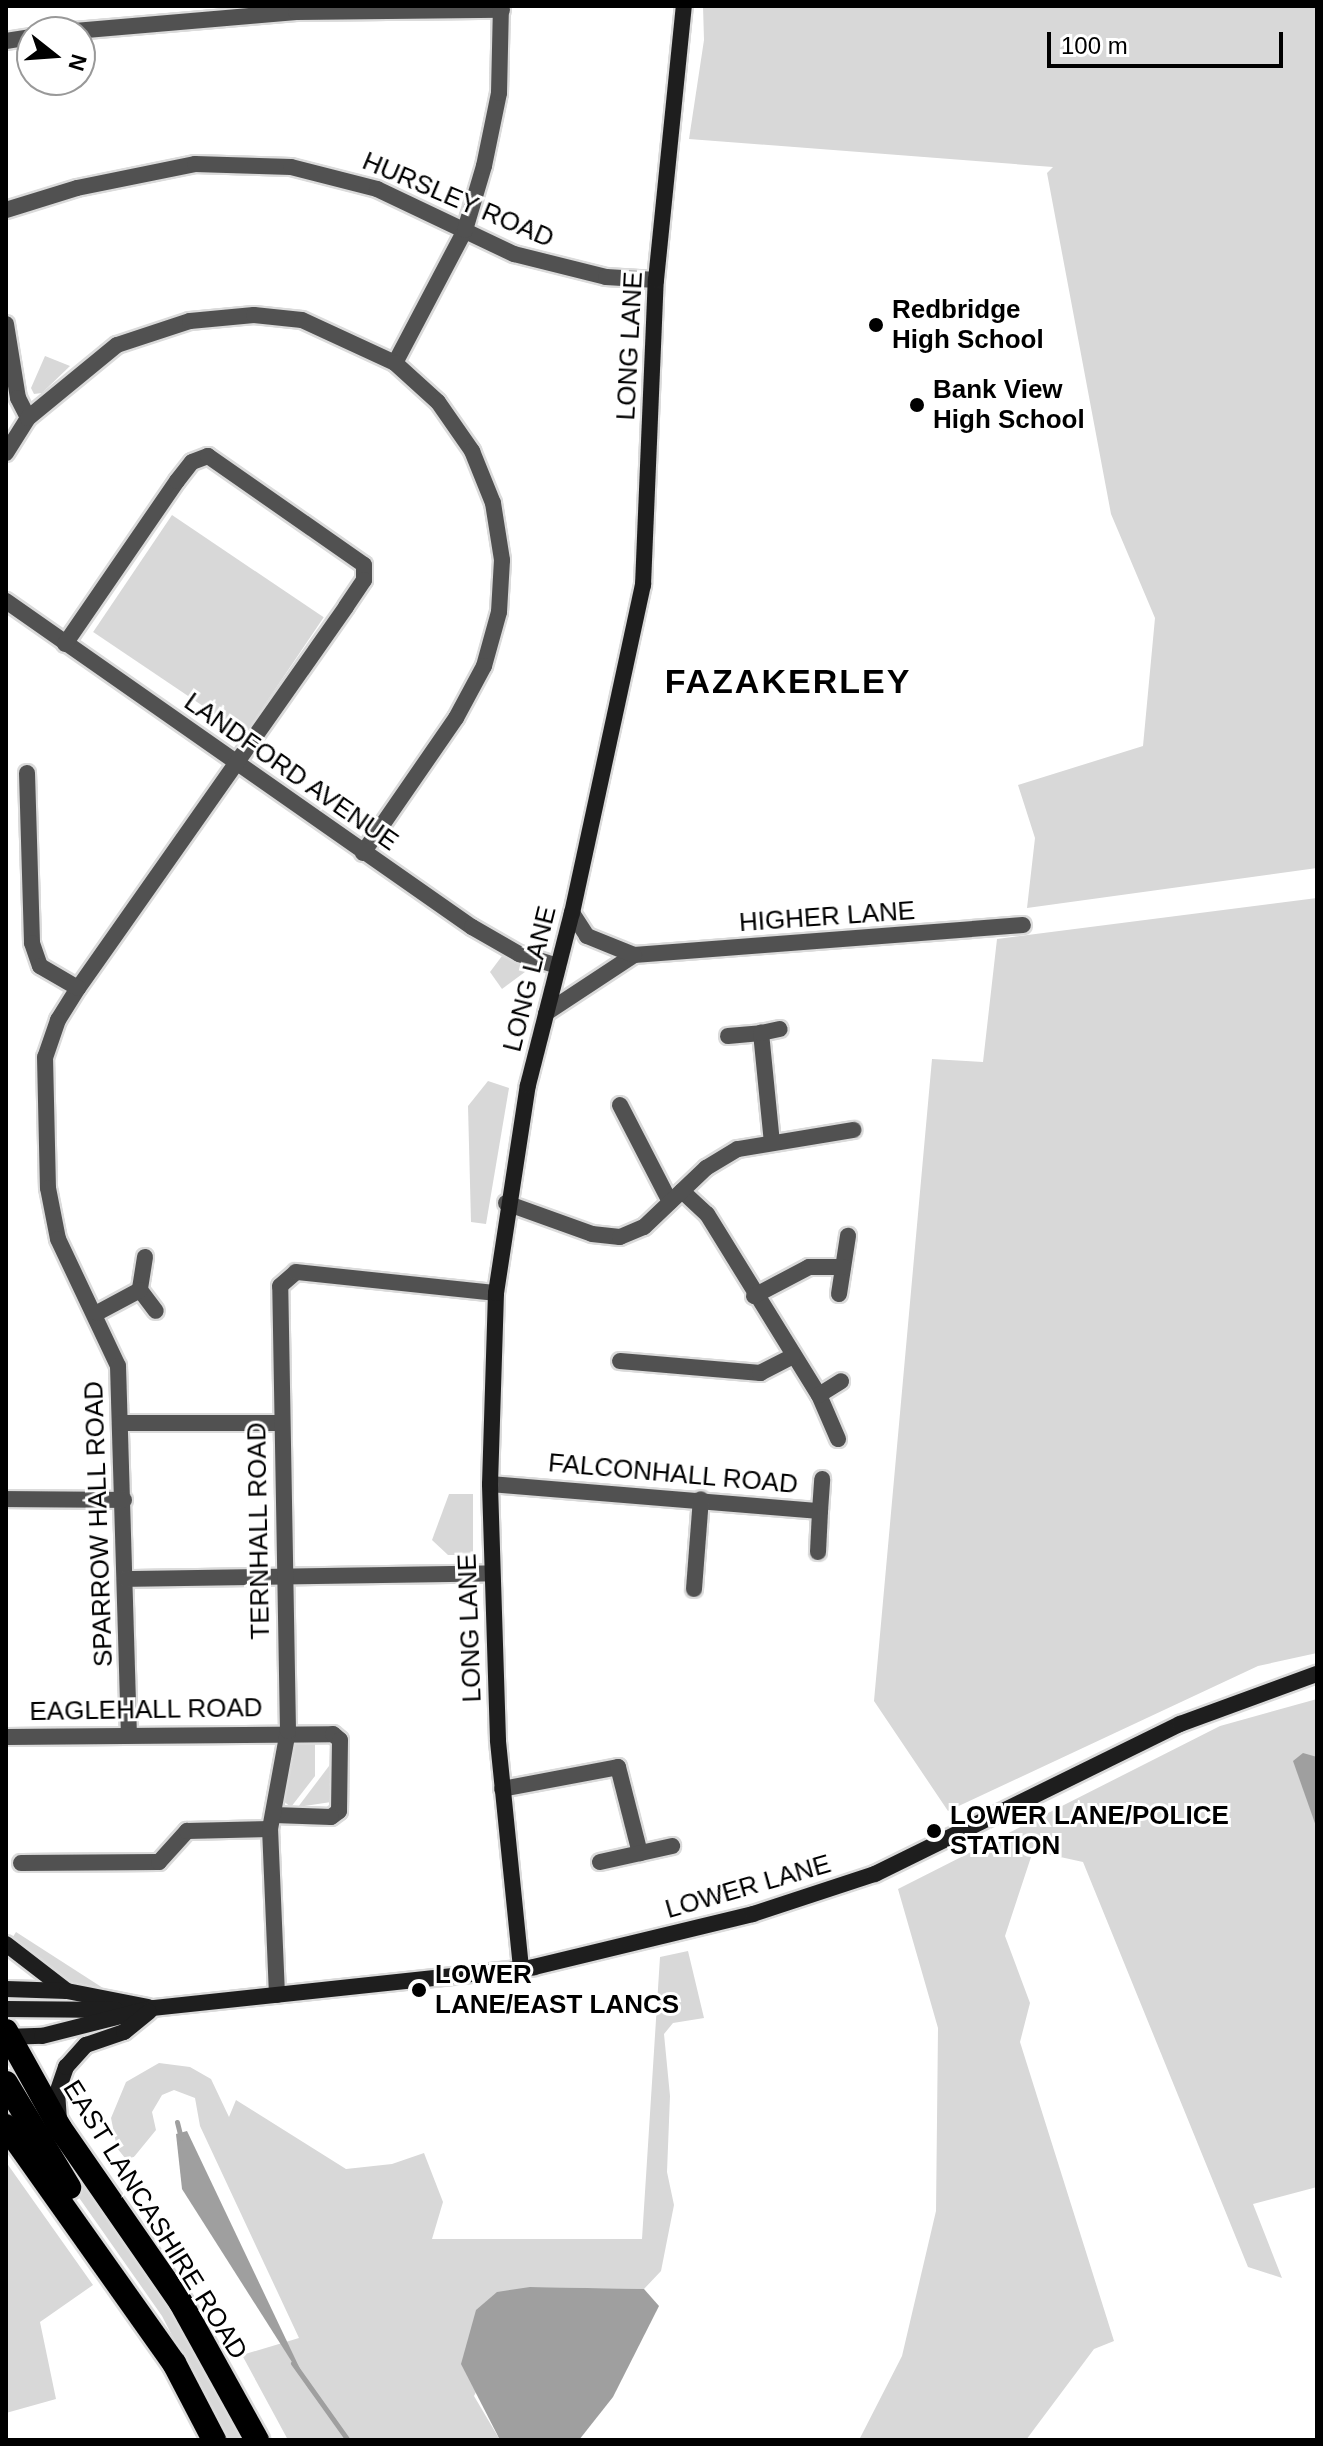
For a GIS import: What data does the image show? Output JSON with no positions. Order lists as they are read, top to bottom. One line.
{"streets":{"highway":["EAST LANCASHIRE ROAD"],"street":["HURSLEY ROAD","LONG LANE","LANDFORD AVENUE","HIGHER LANE","FALCONHALL ROAD","SPARROW HALL ROAD","TERNHALL ROAD","EAGLEHALL ROAD","LOWER LANE"]},"crossings":[["HURSLEY ROAD","LONG LANE"],["LONG LANE","LANDFORD AVENUE"],["LONG LANE","HIGHER LANE"],["LONG LANE","FALCONHALL ROAD"],["LONG LANE","TERNHALL ROAD"],["LONG LANE","LOWER LANE"],["LANDFORD AVENUE","SPARROW HALL ROAD"],["SPARROW HALL ROAD","EAGLEHALL ROAD"],["TERNHALL ROAD","EAGLEHALL ROAD"],["TERNHALL ROAD","LOWER LANE"],["LOWER LANE","EAST LANCASHIRE ROAD"]],"districts":["FAZAKERLEY"],"places":["Redbridge High School","Bank View High School","LOWER LANE/POLICE STATION","LOWER LANE/EAST LANCS"],"scale_bar":"100 m","north":"right"}
